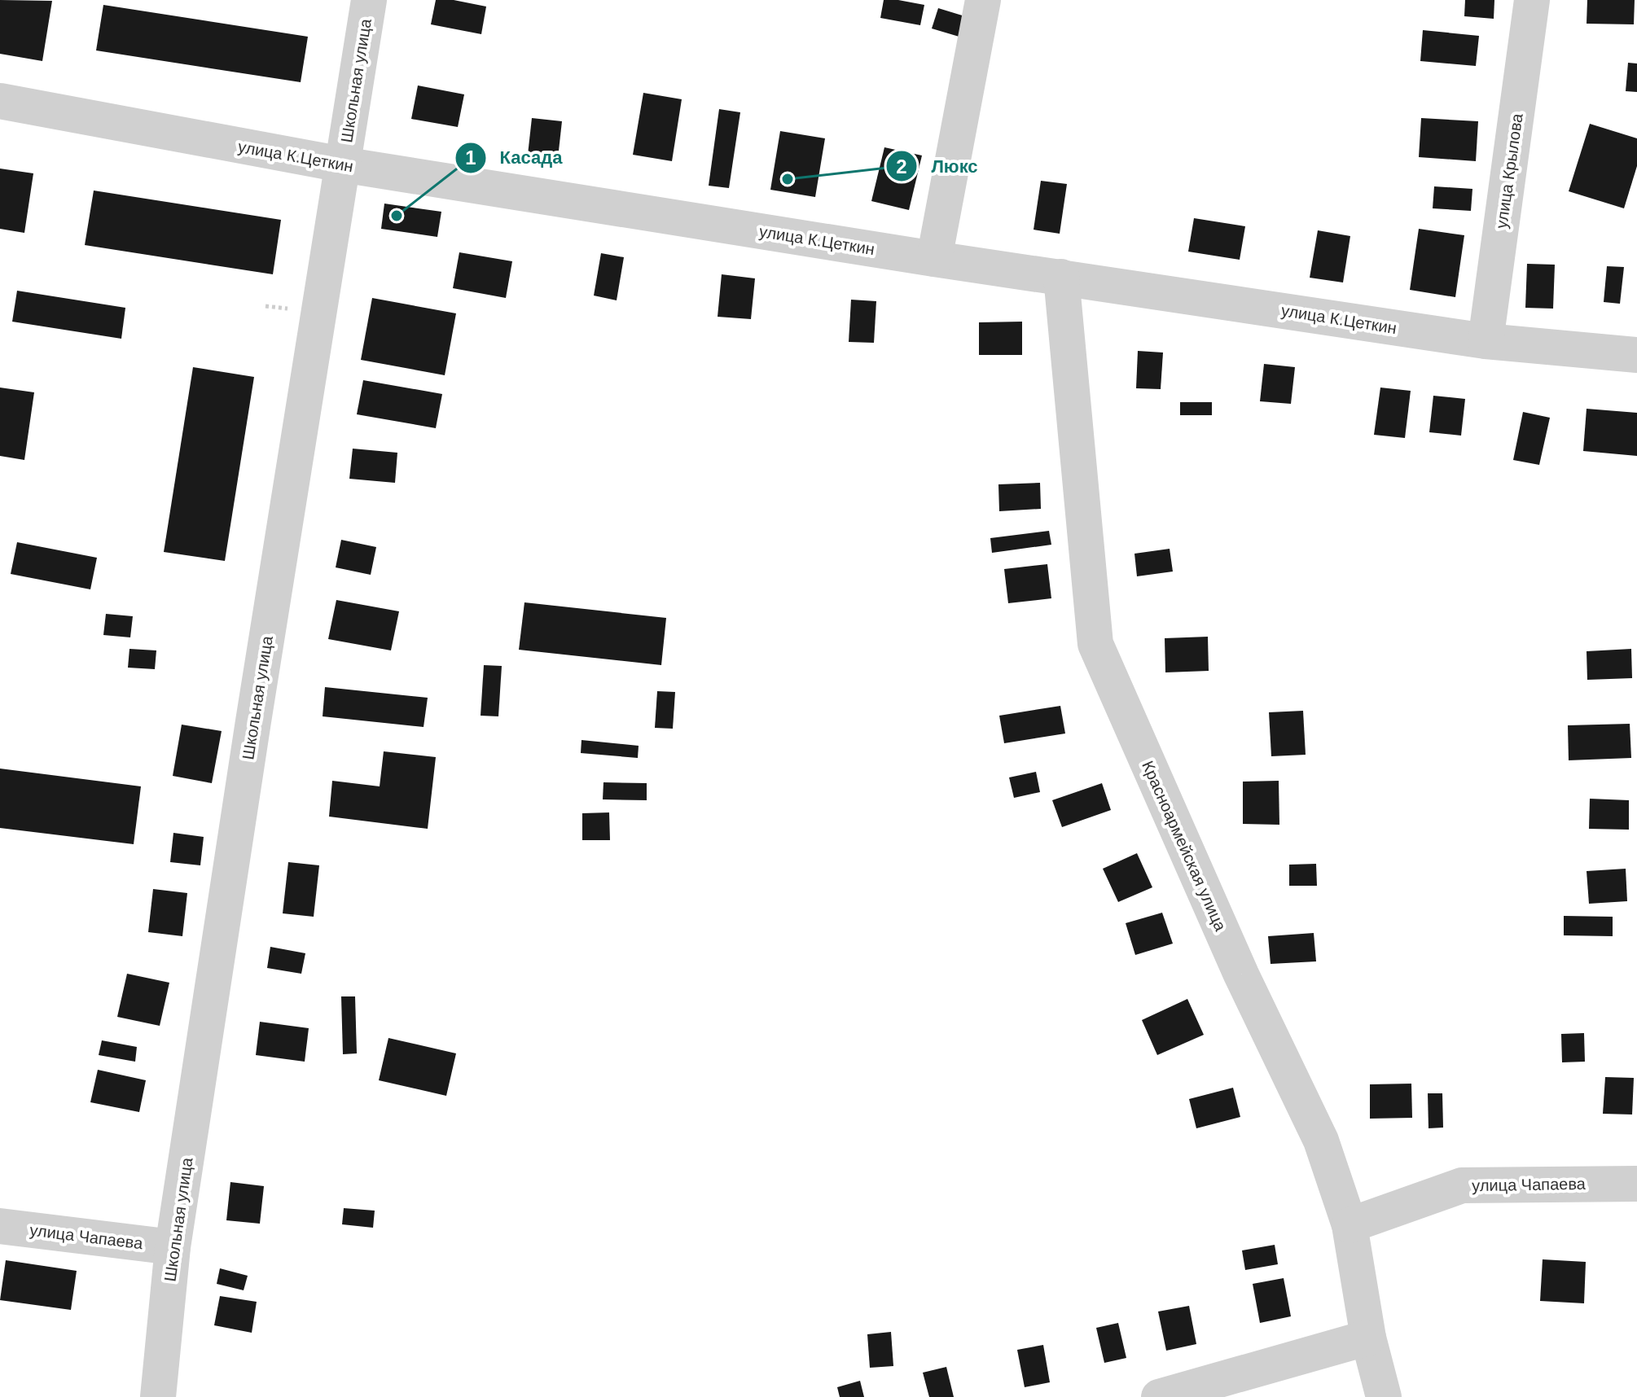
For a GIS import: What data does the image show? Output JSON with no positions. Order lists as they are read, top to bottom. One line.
{"streets":{"street":["Школьная улица","улица К.Цеткин","улица Крылова","Красноармейская улица","улица Чапаева"]},"crossings":[["Школьная улица","улица К.Цеткин"],["Школьная улица","улица Чапаева"],["улица К.Цеткин","улица Крылова"],["улица К.Цеткин","Красноармейская улица"],["Красноармейская улица","улица Чапаева"]],"places":["Люкс","Касада"]}
